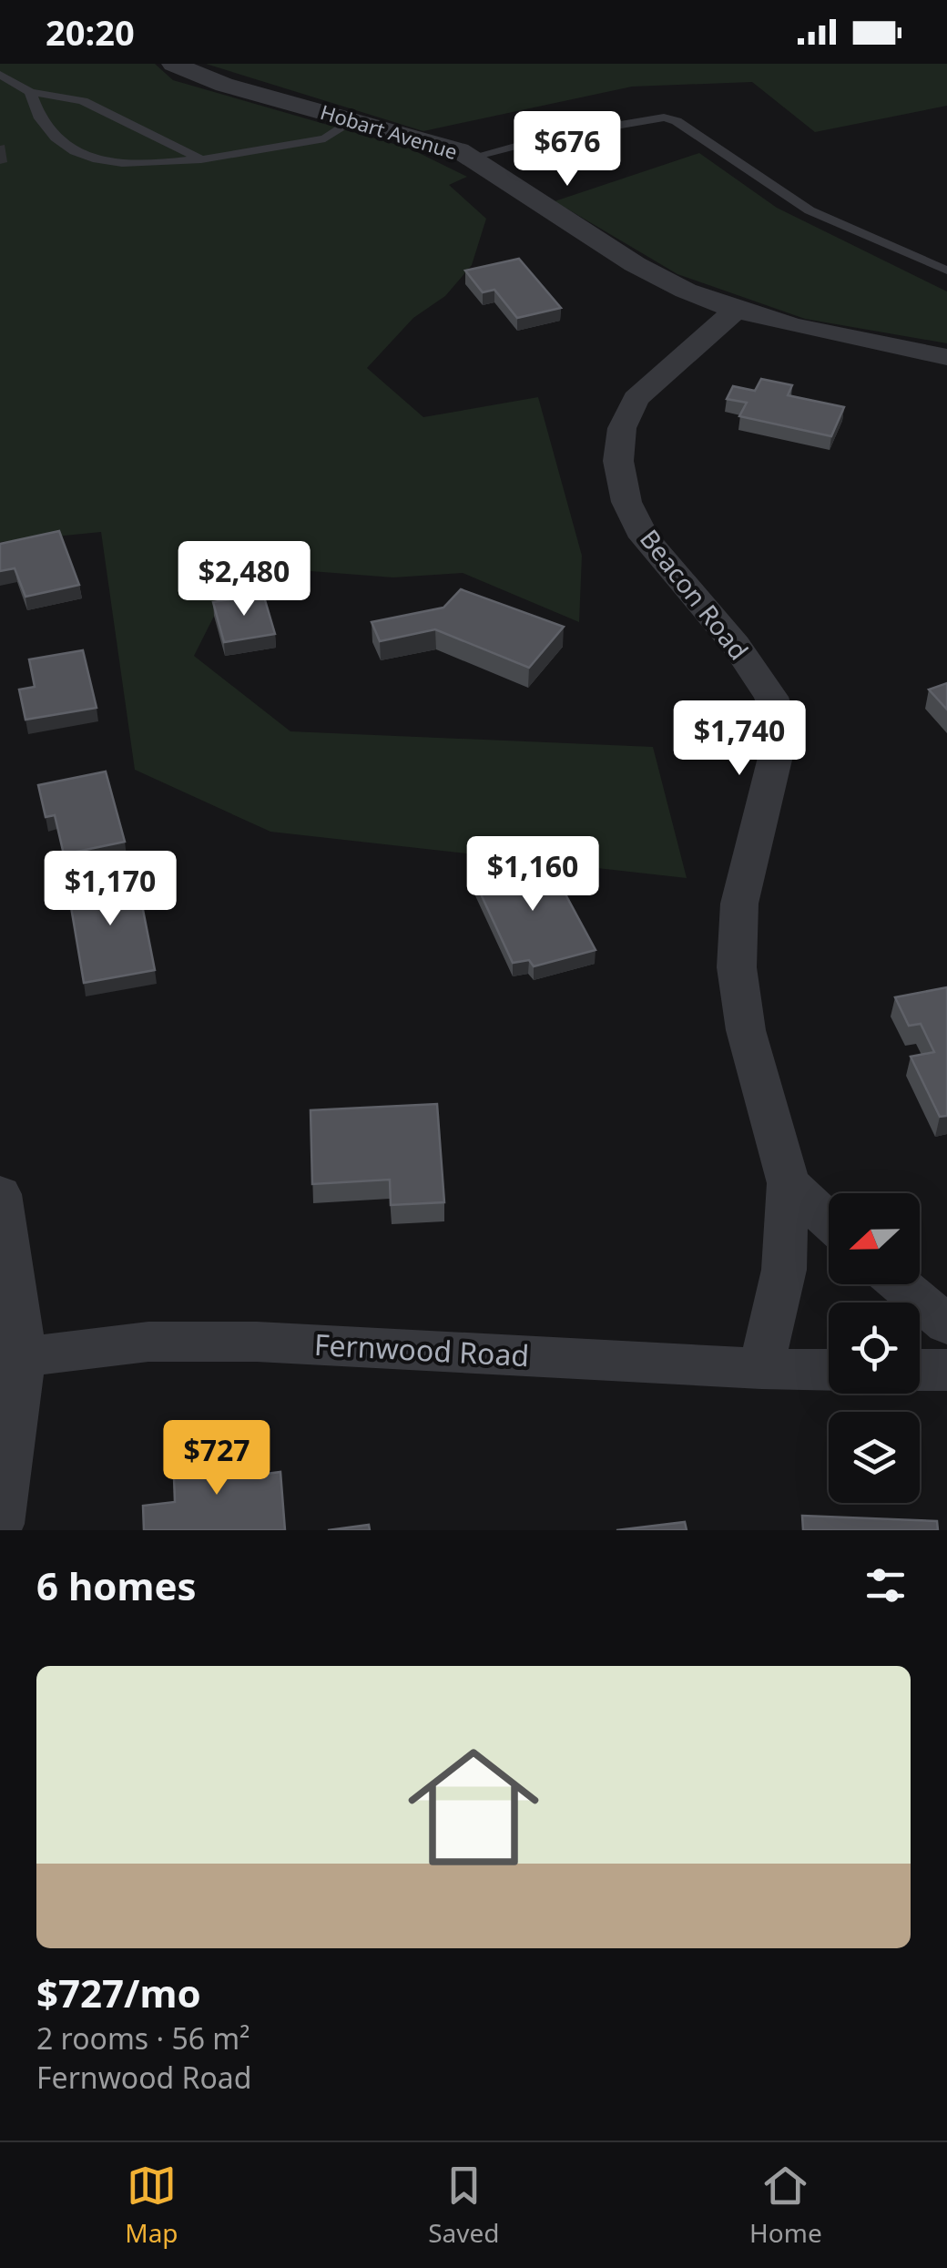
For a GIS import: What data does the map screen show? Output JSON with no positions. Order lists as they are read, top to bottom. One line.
{"streets":{"street":["Hobart Avenue","Beacon Road","Fernwood Road"]},"crossings":[["Hobart Avenue","Beacon Road"],["Beacon Road","Fernwood Road"]],"north":"left","page":{"status":"20:20","price":["$676","$2,480","$1,740","$1,160","$1,170","$727"],"heading":"6 homes","list":[{"name":"$727/mo","note":"2 rooms · 56 m² · Fernwood Road"}],"tabs":["Map","Saved","Home"]}}
